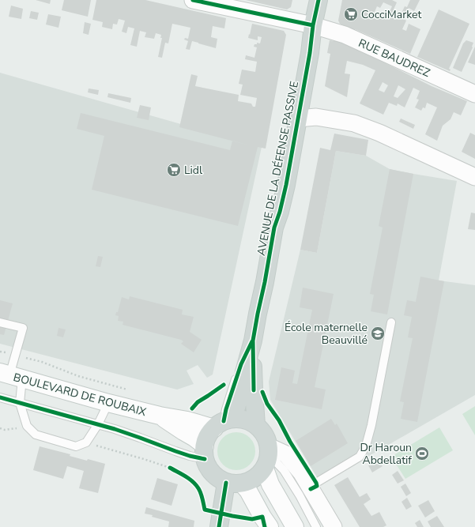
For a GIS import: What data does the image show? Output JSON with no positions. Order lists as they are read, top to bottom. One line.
{"streets":{"main road":["AVENUE DE LA DÉFENSE PASSIVE","BOULEVARD DE ROUBAIX"],"street":["RUE BAUDREZ"]},"crossings":[["RUE BAUDREZ","AVENUE DE LA DÉFENSE PASSIVE"],["AVENUE DE LA DÉFENSE PASSIVE","BOULEVARD DE ROUBAIX"]],"places":{"supermarket":["CocciMarket","Lidl"],"school or university":["École maternelle Beauvillé"],"sports":["Dr Haroun Abdellatif"]}}
